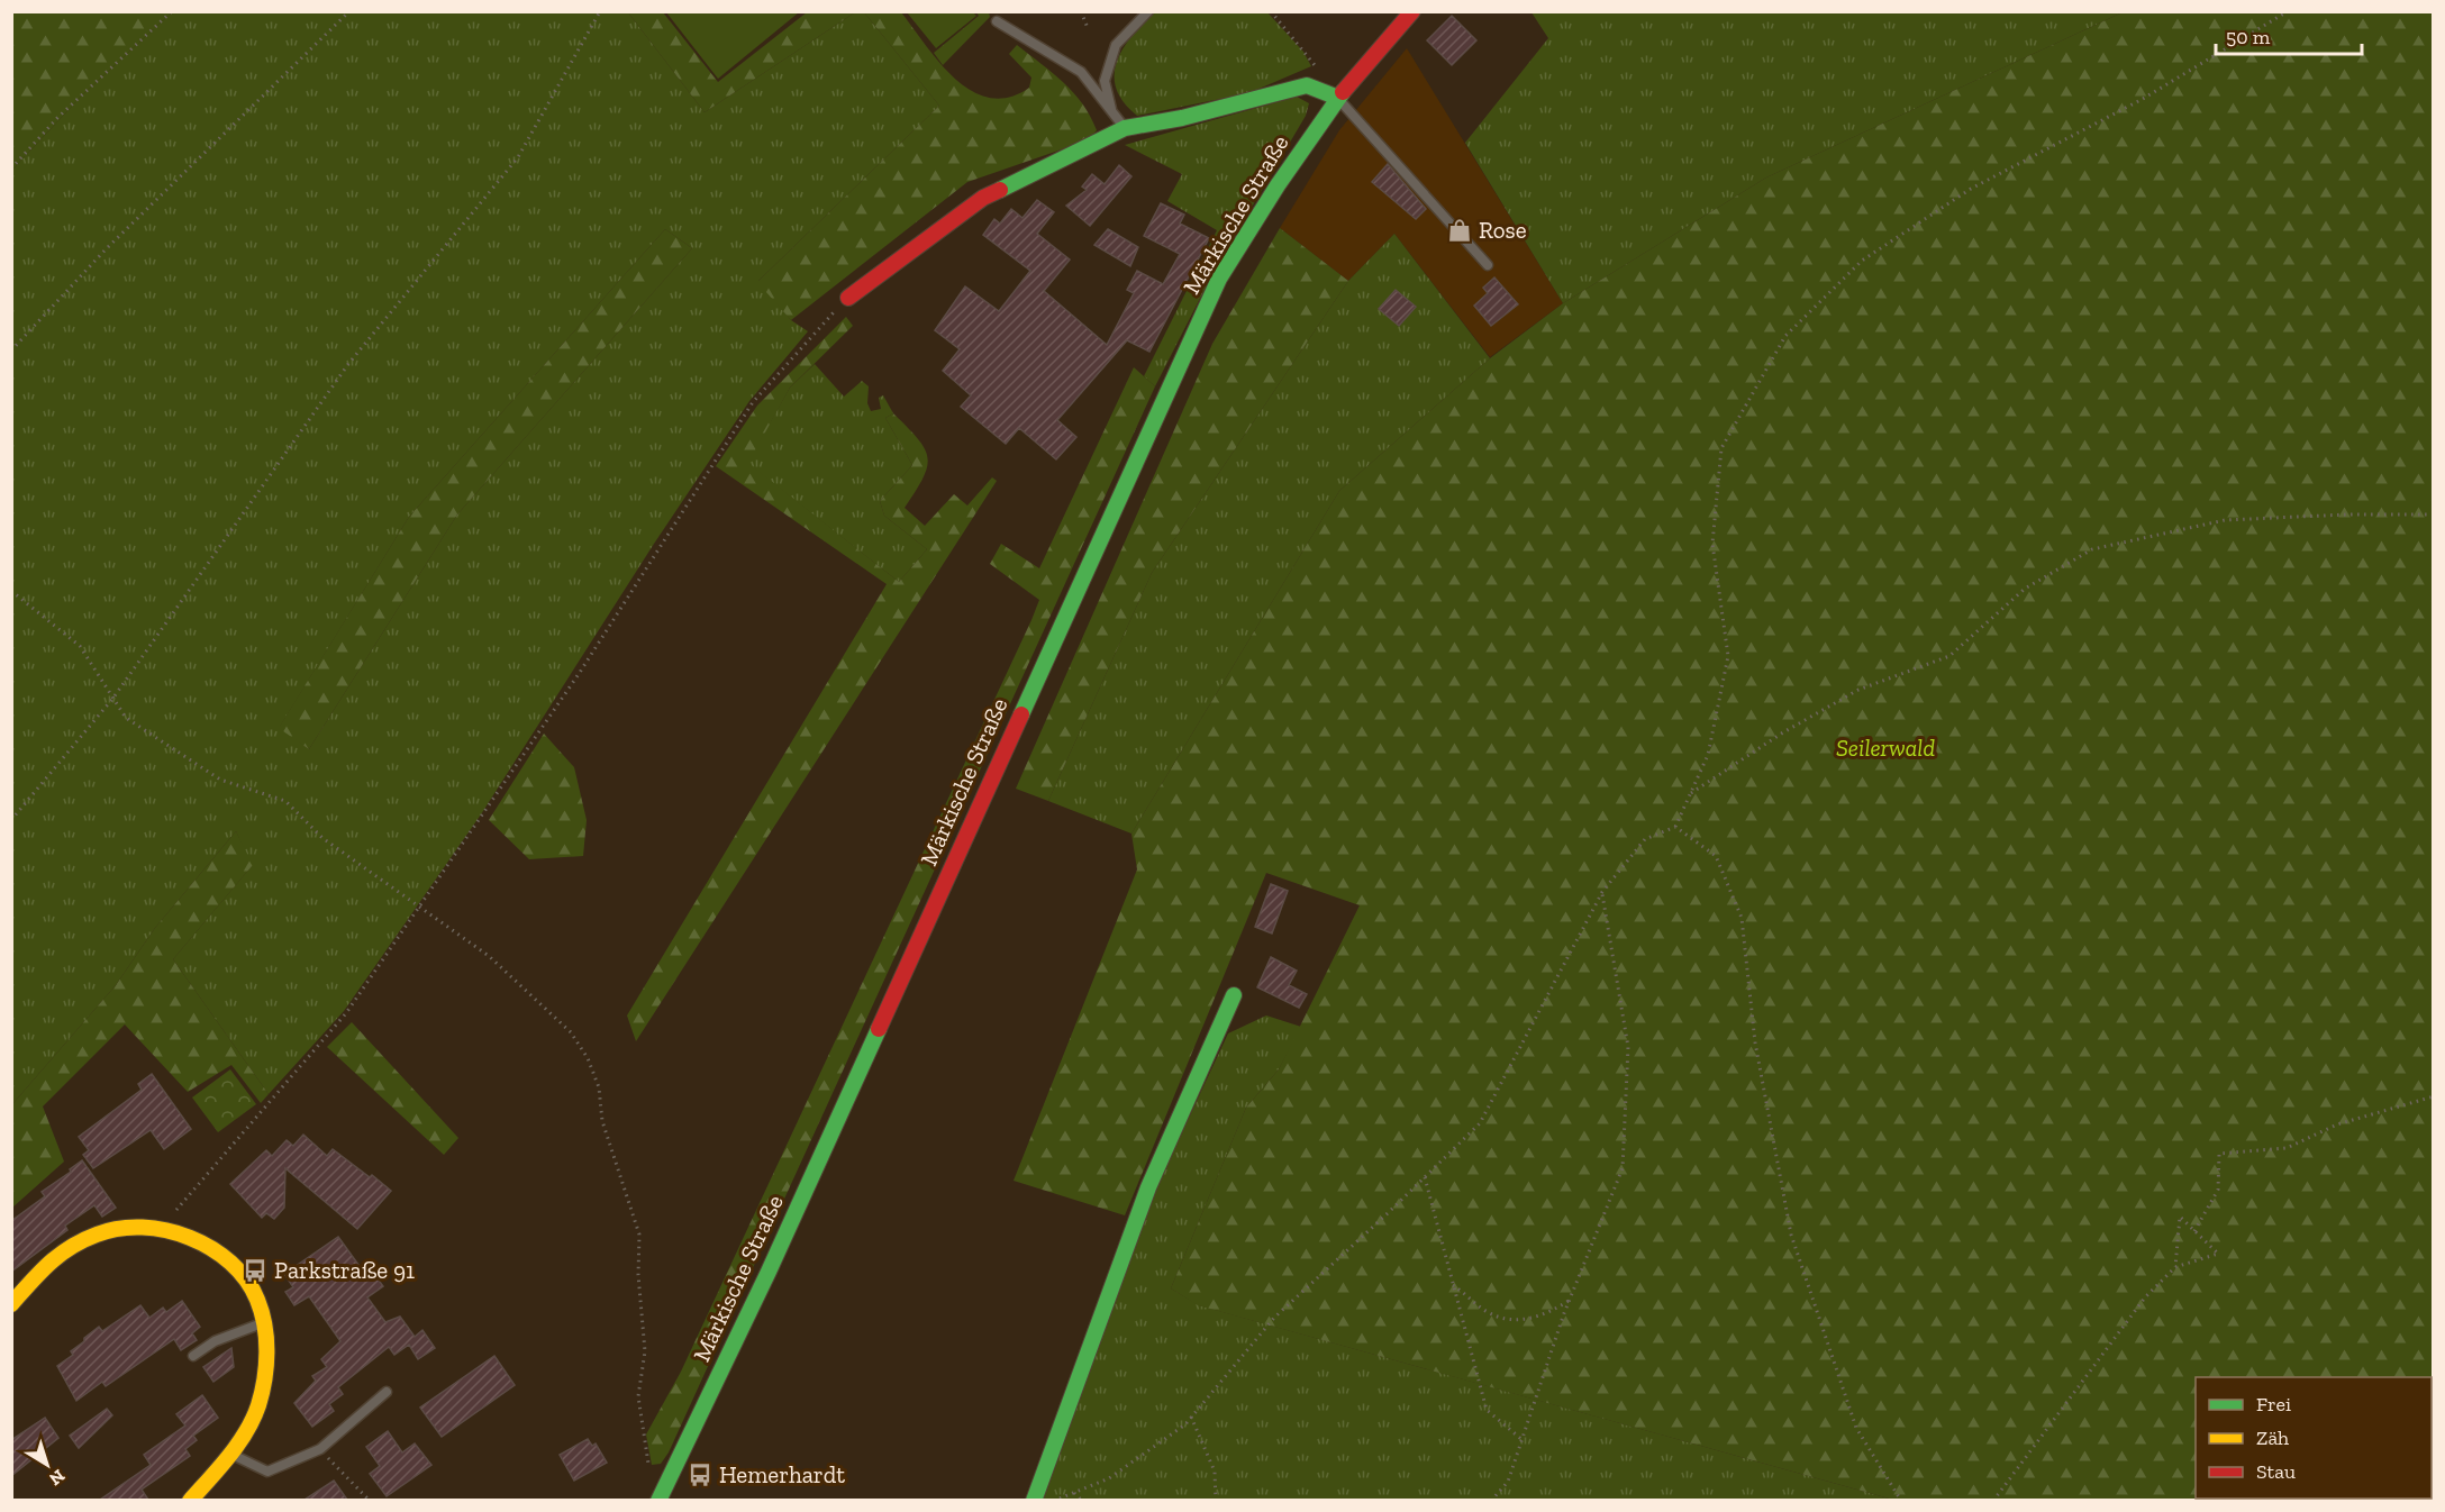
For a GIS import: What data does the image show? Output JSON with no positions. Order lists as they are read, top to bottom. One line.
{"streets":{"main road":["Märkische Straße"]},"parks":["Seilerwald"],"places":{"shop":["Rose"],"bus stop":["Parkstraße 91","Hemerhardt"]},"legend":["Frei","Zäh","Stau"],"scale_bar":"50 m","north":"bottom right"}
